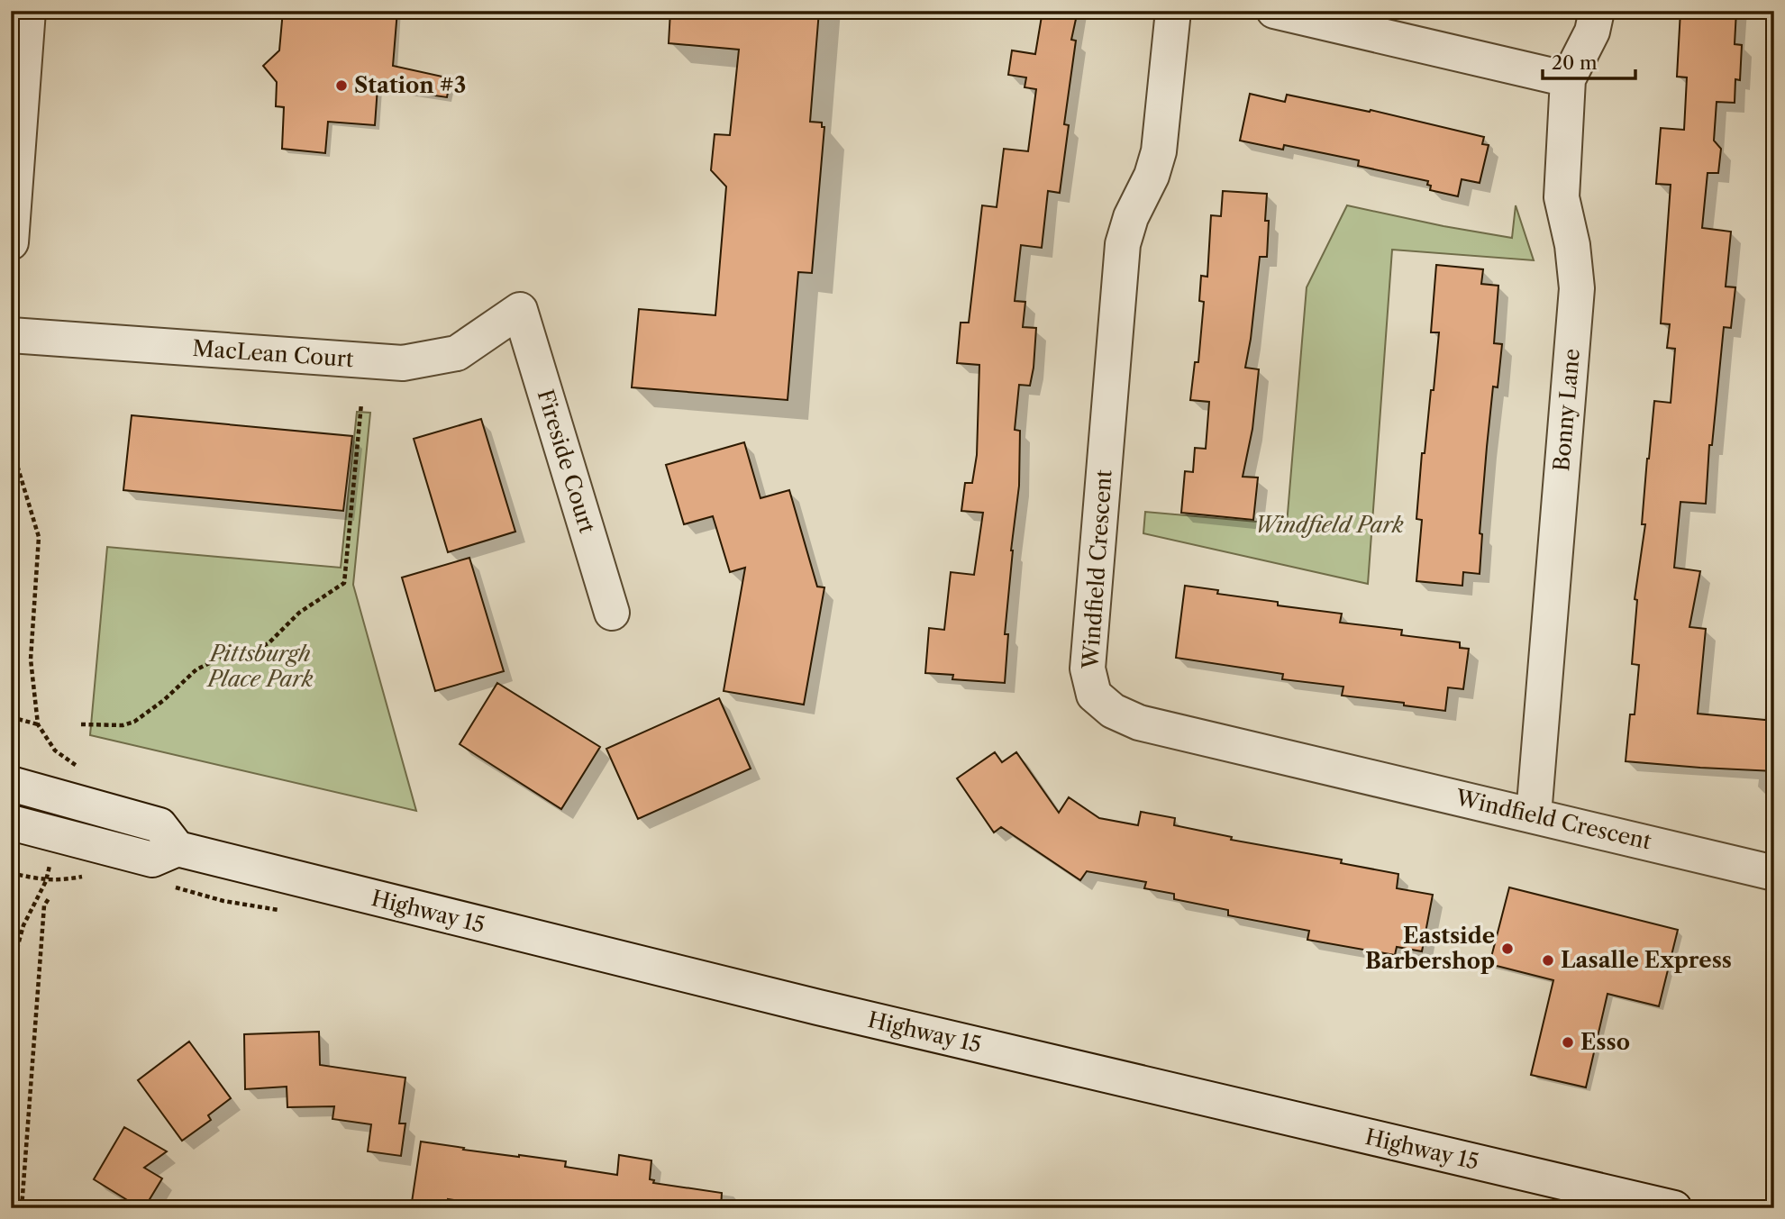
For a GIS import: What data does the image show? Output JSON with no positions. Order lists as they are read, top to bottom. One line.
{"streets":{"street":["MacLean Court","Bonny Lane","Fireside Court","Windfield Crescent","Highway 15"]},"crossings":[["MacLean Court","Fireside Court"],["Bonny Lane","Windfield Crescent"]],"parks":["Windfield Park","Pittsburgh Place Park"],"places":["Station #3","Eastside Barbershop","Lasalle Express","Esso"],"scale_bar":"20 m"}
